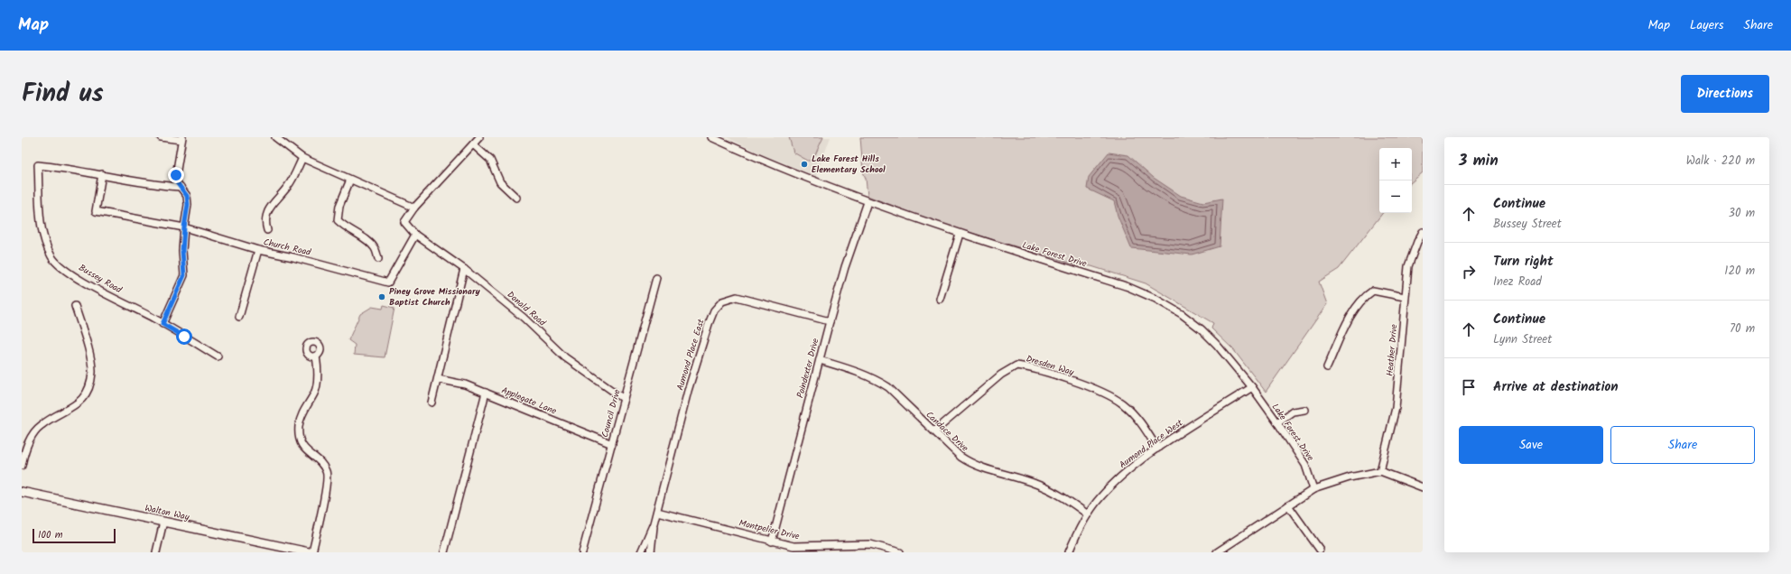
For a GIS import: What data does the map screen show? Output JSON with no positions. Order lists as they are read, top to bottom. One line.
{"streets":{"main road":["Walton Way"],"street":["Church Road","Lake Forest Drive","Bussey Road","Donald Road","Heather Drive","Aumond Place East","Dresden Way","Poindexter Drive","Applegate Lane","Council Drive","Candace Drive","Aumond Place West","Montpelier Drive"]},"crossings":[["Church Road","Bussey Road"],["Church Road","Donald Road"],["Lake Forest Drive","Poindexter Drive"],["Lake Forest Drive","Aumond Place West"],["Donald Road","Council Drive"],["Aumond Place East","Poindexter Drive"],["Aumond Place East","Montpelier Drive"],["Dresden Way","Candace Drive"],["Dresden Way","Aumond Place West"],["Poindexter Drive","Candace Drive"],["Poindexter Drive","Montpelier Drive"],["Applegate Lane","Council Drive"],["Candace Drive","Aumond Place West"]],"places":["Lake Forest Hills Elementary School","Piney Grove Missionary Baptist Church"],"scale_bar":"100 m","page":{"header":"Map","nav":["Map","Layers","Share"],"title":"Find us","buttons":["Directions",["Save","Share"]],"heading":["3 min","Walk · 220 m"],"map_buttons":["+","−"],"list":[["Continue","Bussey Street","30 m"],["Turn right","Inez Road","120 m"],["Continue","Lynn Street","70 m"],"Arrive at destination"],"scale":"100 m"}}
